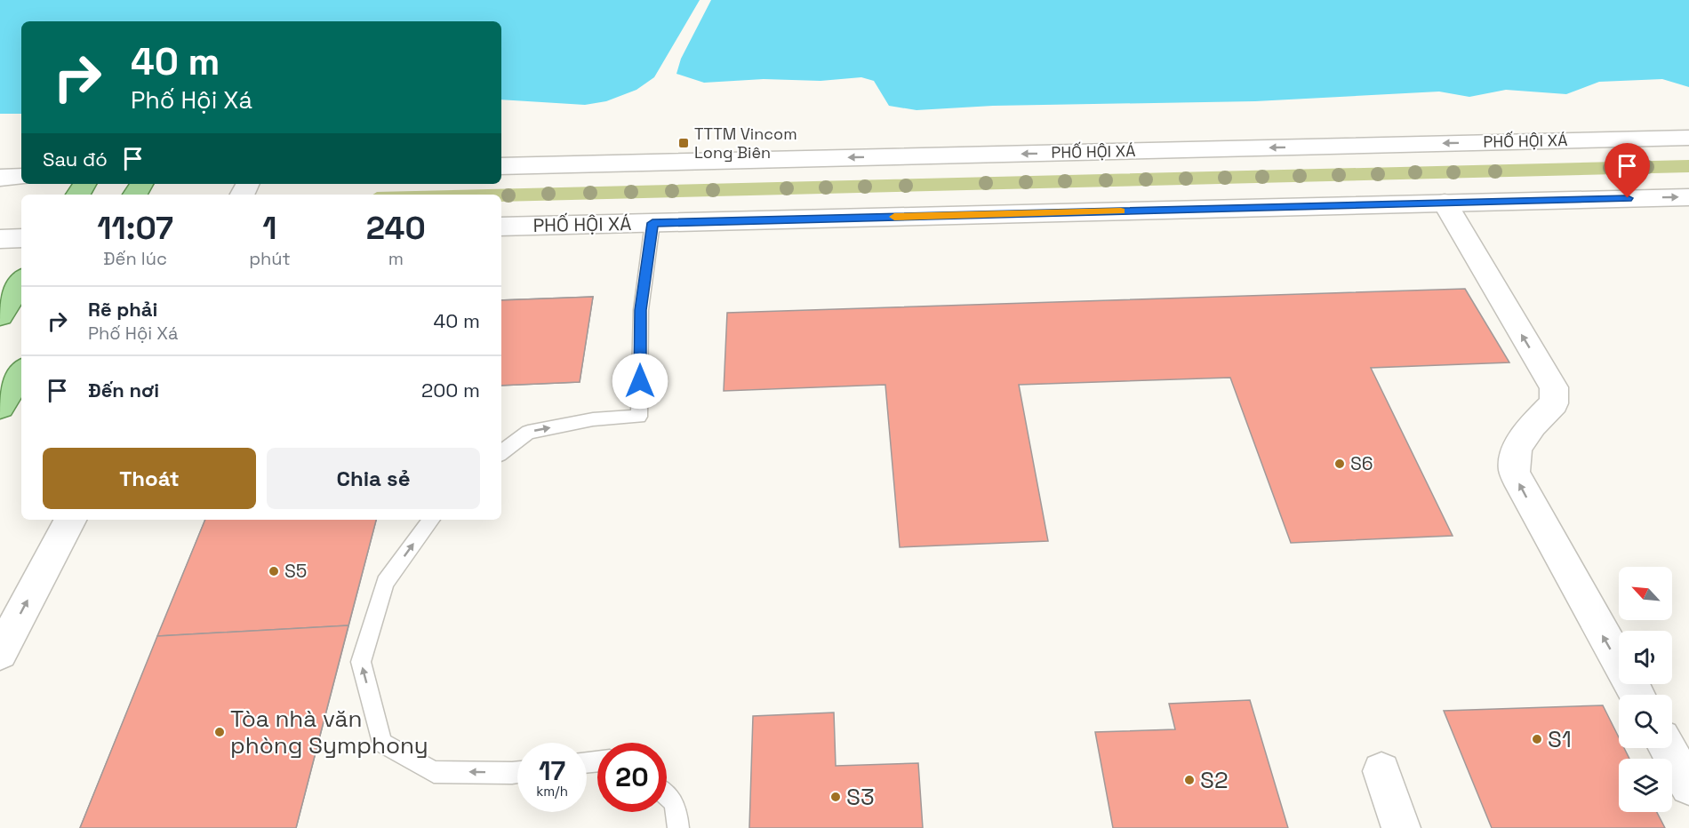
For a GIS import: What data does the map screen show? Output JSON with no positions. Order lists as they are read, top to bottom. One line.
{"streets":{"main road":["PHỐ HỘI XÁ"]},"places":{"transit":["TTTM Vincom Long Biên"],"other":["S6","S5","Tòa nhà văn phòng Symphony","S1","S2","S3"]},"north":"top left","page":{"turn":["40 m","Phố Hội Xá"],"then":"Sau đó","eta":["11:07","Đến lúc","1","phút","240","m"],"list":[{"name":"Rẽ phải","note":"Phố Hội Xá","value":"40 m"},{"name":"Đến nơi","value":"200 m"}],"buttons":["Thoát","Chia sẻ"],"speed":"17 km/h","limit":"20"}}
